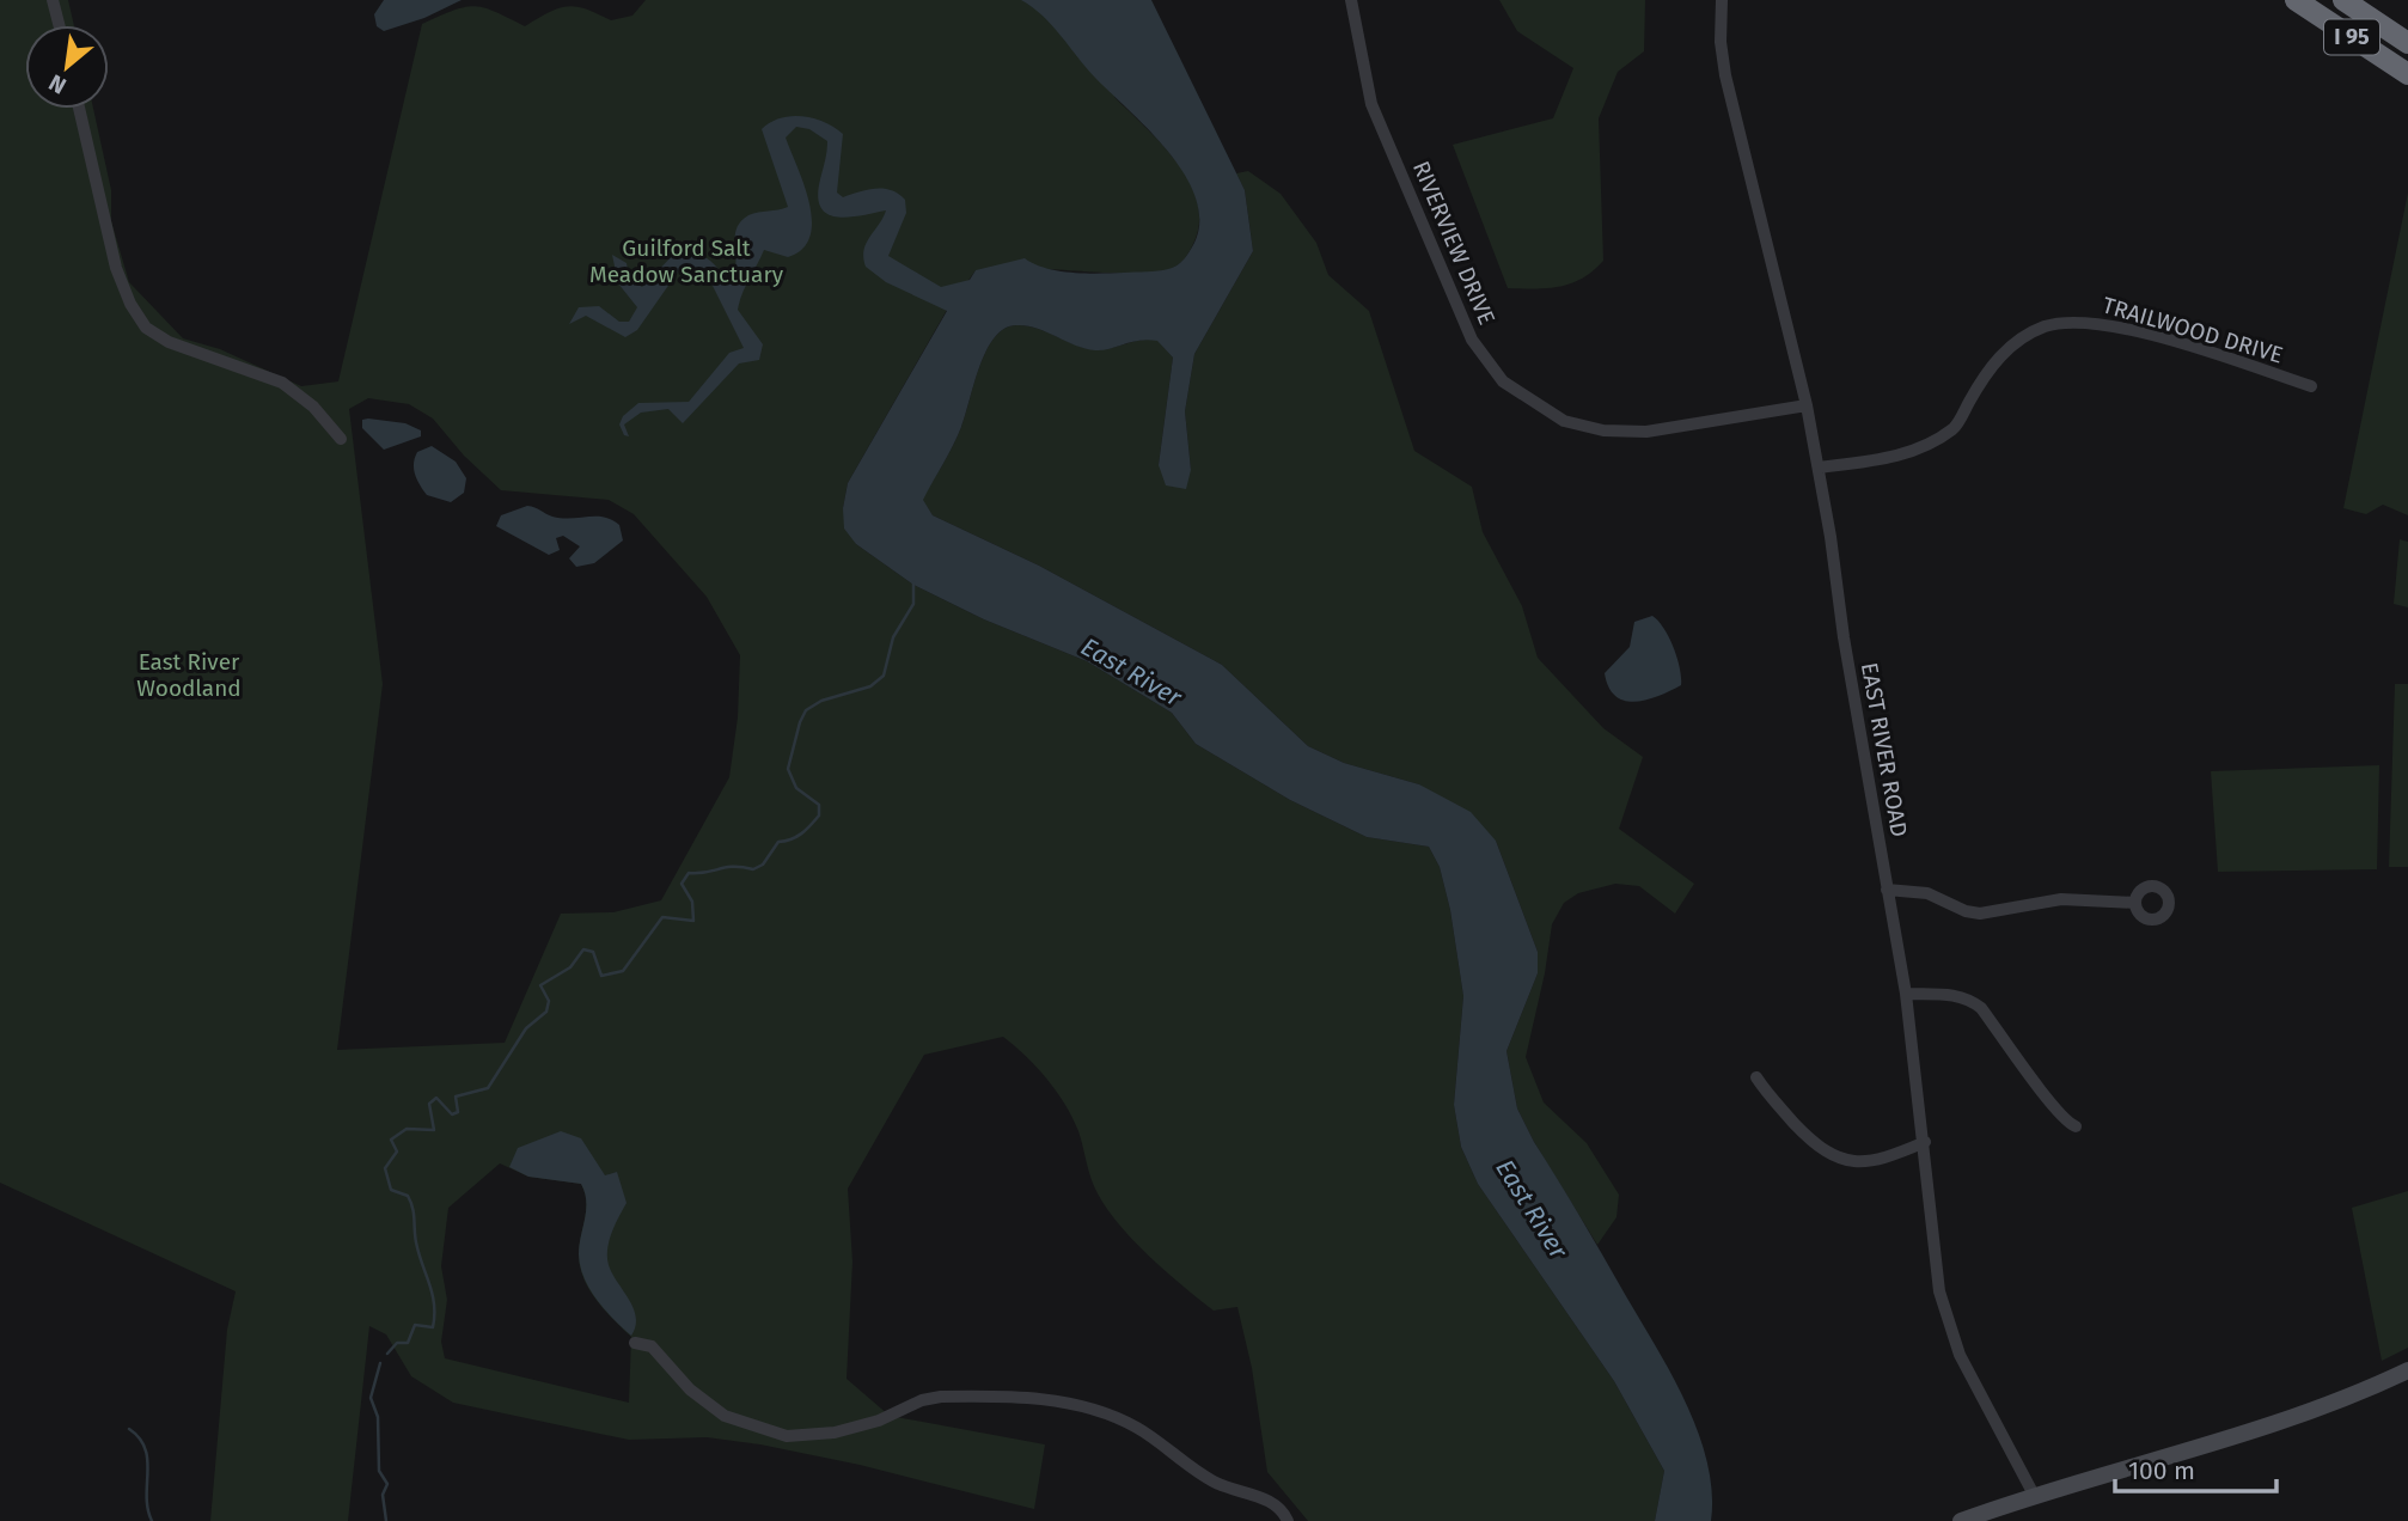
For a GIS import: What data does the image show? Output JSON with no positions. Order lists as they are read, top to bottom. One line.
{"streets":{"highway":["I 95"],"street":["RIVERVIEW DRIVE","TRAILWOOD DRIVE","EAST RIVER ROAD"]},"crossings":[["RIVERVIEW DRIVE","EAST RIVER ROAD"],["TRAILWOOD DRIVE","EAST RIVER ROAD"]],"water":["East River"],"parks":["Guilford Salt Meadow Sanctuary","East River Woodland"],"scale_bar":"100 m","north":"bottom left"}
